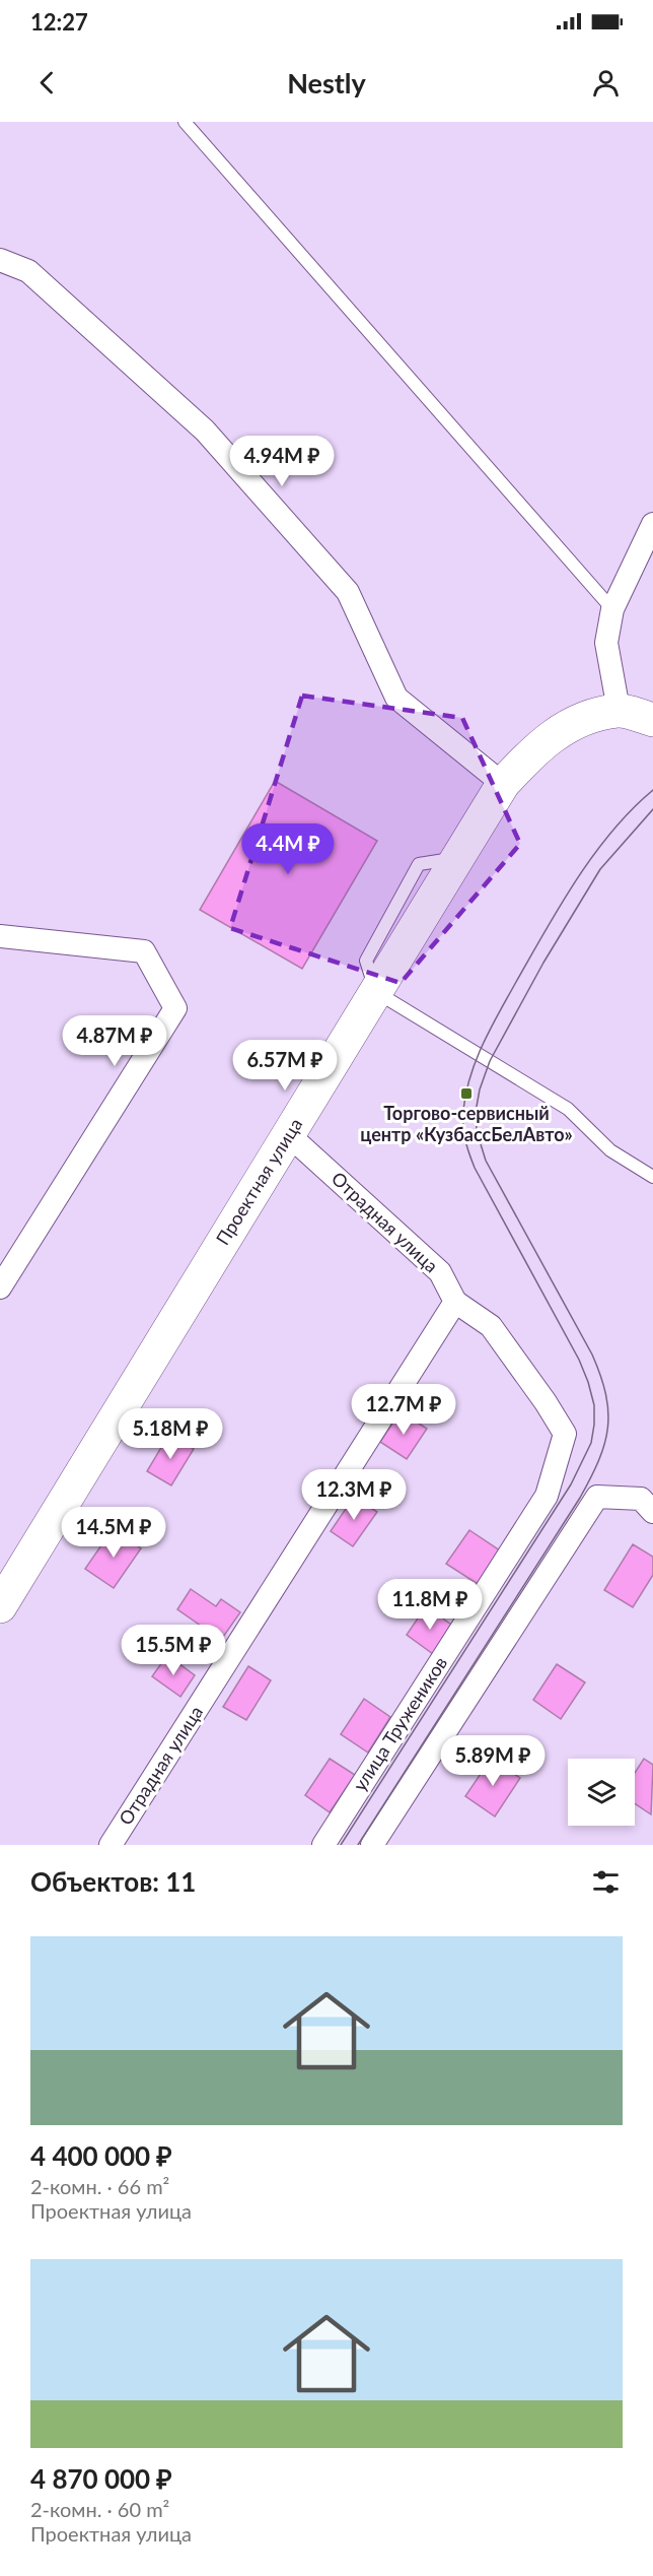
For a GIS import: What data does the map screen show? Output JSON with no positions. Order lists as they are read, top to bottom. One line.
{"streets":{"main road":["Проектная улица"],"street":["Отрадная улица","улица Тружеников"]},"crossings":[["Проектная улица","Отрадная улица"],["Отрадная улица","улица Тружеников"]],"places":{"transit":["Торгово-сервисный центр «КузбассБелАвто»"]},"page":{"status":"12:27","header":"Nestly","price":["4.94M ₽","4.4M ₽","4.87M ₽","6.57M ₽","12.7M ₽","5.18M ₽","12.3M ₽","14.5M ₽","11.8M ₽","15.5M ₽","5.89M ₽"],"heading":"Объектов: 11","list":[{"name":"4 400 000 ₽","note":"2-комн. · 66 m² · Проектная улица"},{"name":"4 870 000 ₽","note":"2-комн. · 60 m² · Проектная улица"}]}}
